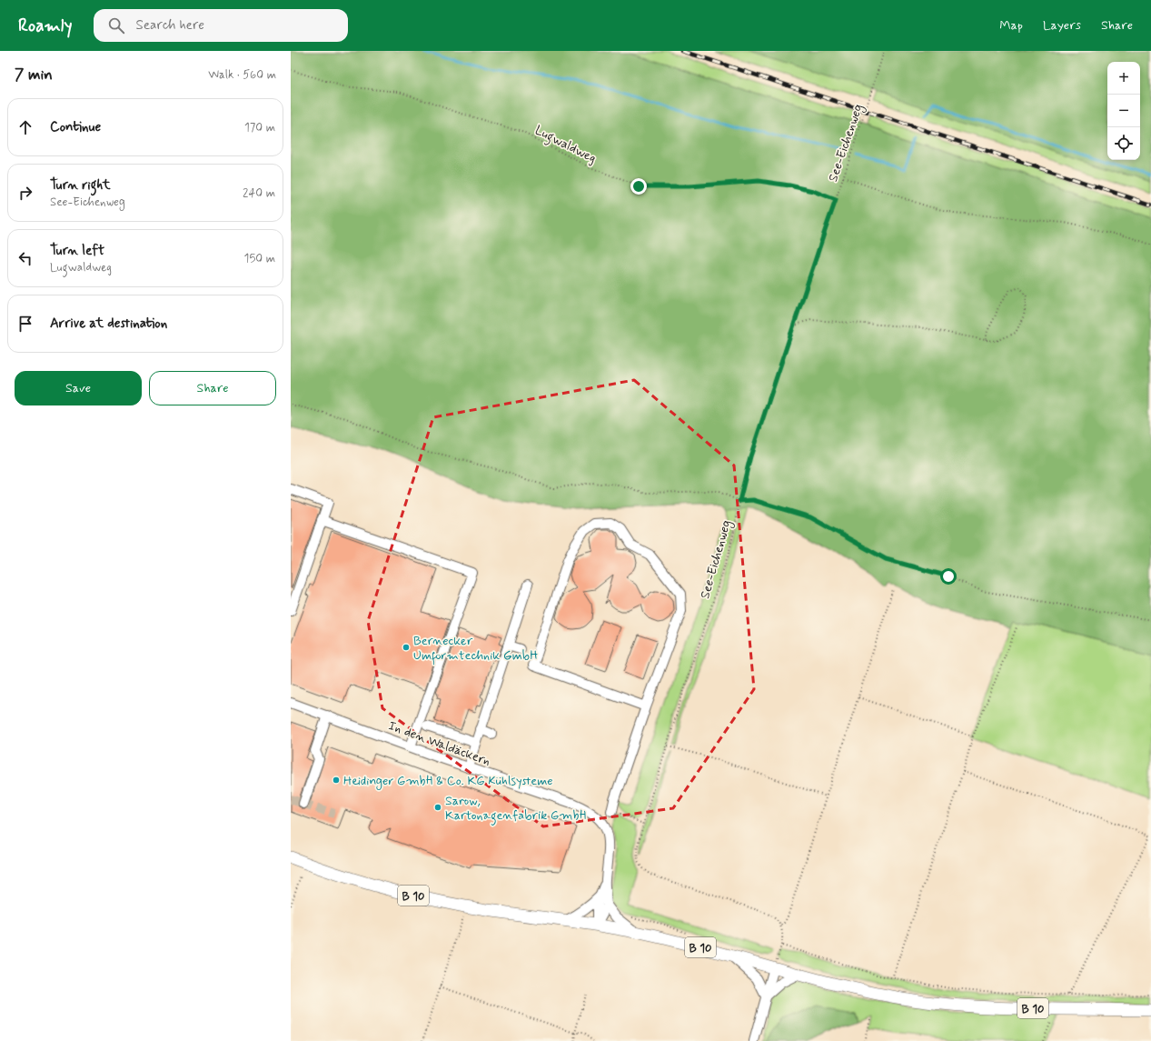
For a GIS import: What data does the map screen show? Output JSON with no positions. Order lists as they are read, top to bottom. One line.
{"streets":{"main road":["B 10"],"street":["In den Waldäckern"],"path":["See-Eichenweg","Lugwaldweg"]},"crossings":[["See-Eichenweg","Lugwaldweg"],["In den Waldäckern","B 10"]],"places":["Bernecker Umformtechnik GmbH","Heidinger GmbH & Co. KG Kühlsysteme","Sarow, Kartonagenfabrik GmbH"],"page":{"header":"Roamly","search":"Search here","nav":["Map","Layers","Share"],"heading":["7 min","Walk · 560 m"],"map_buttons":["+","−"],"list":[["Continue","170 m"],["Turn right","See-Eichenweg","240 m"],["Turn left","Lugwaldweg","150 m"],"Arrive at destination"],"buttons":["Save","Share"]}}
